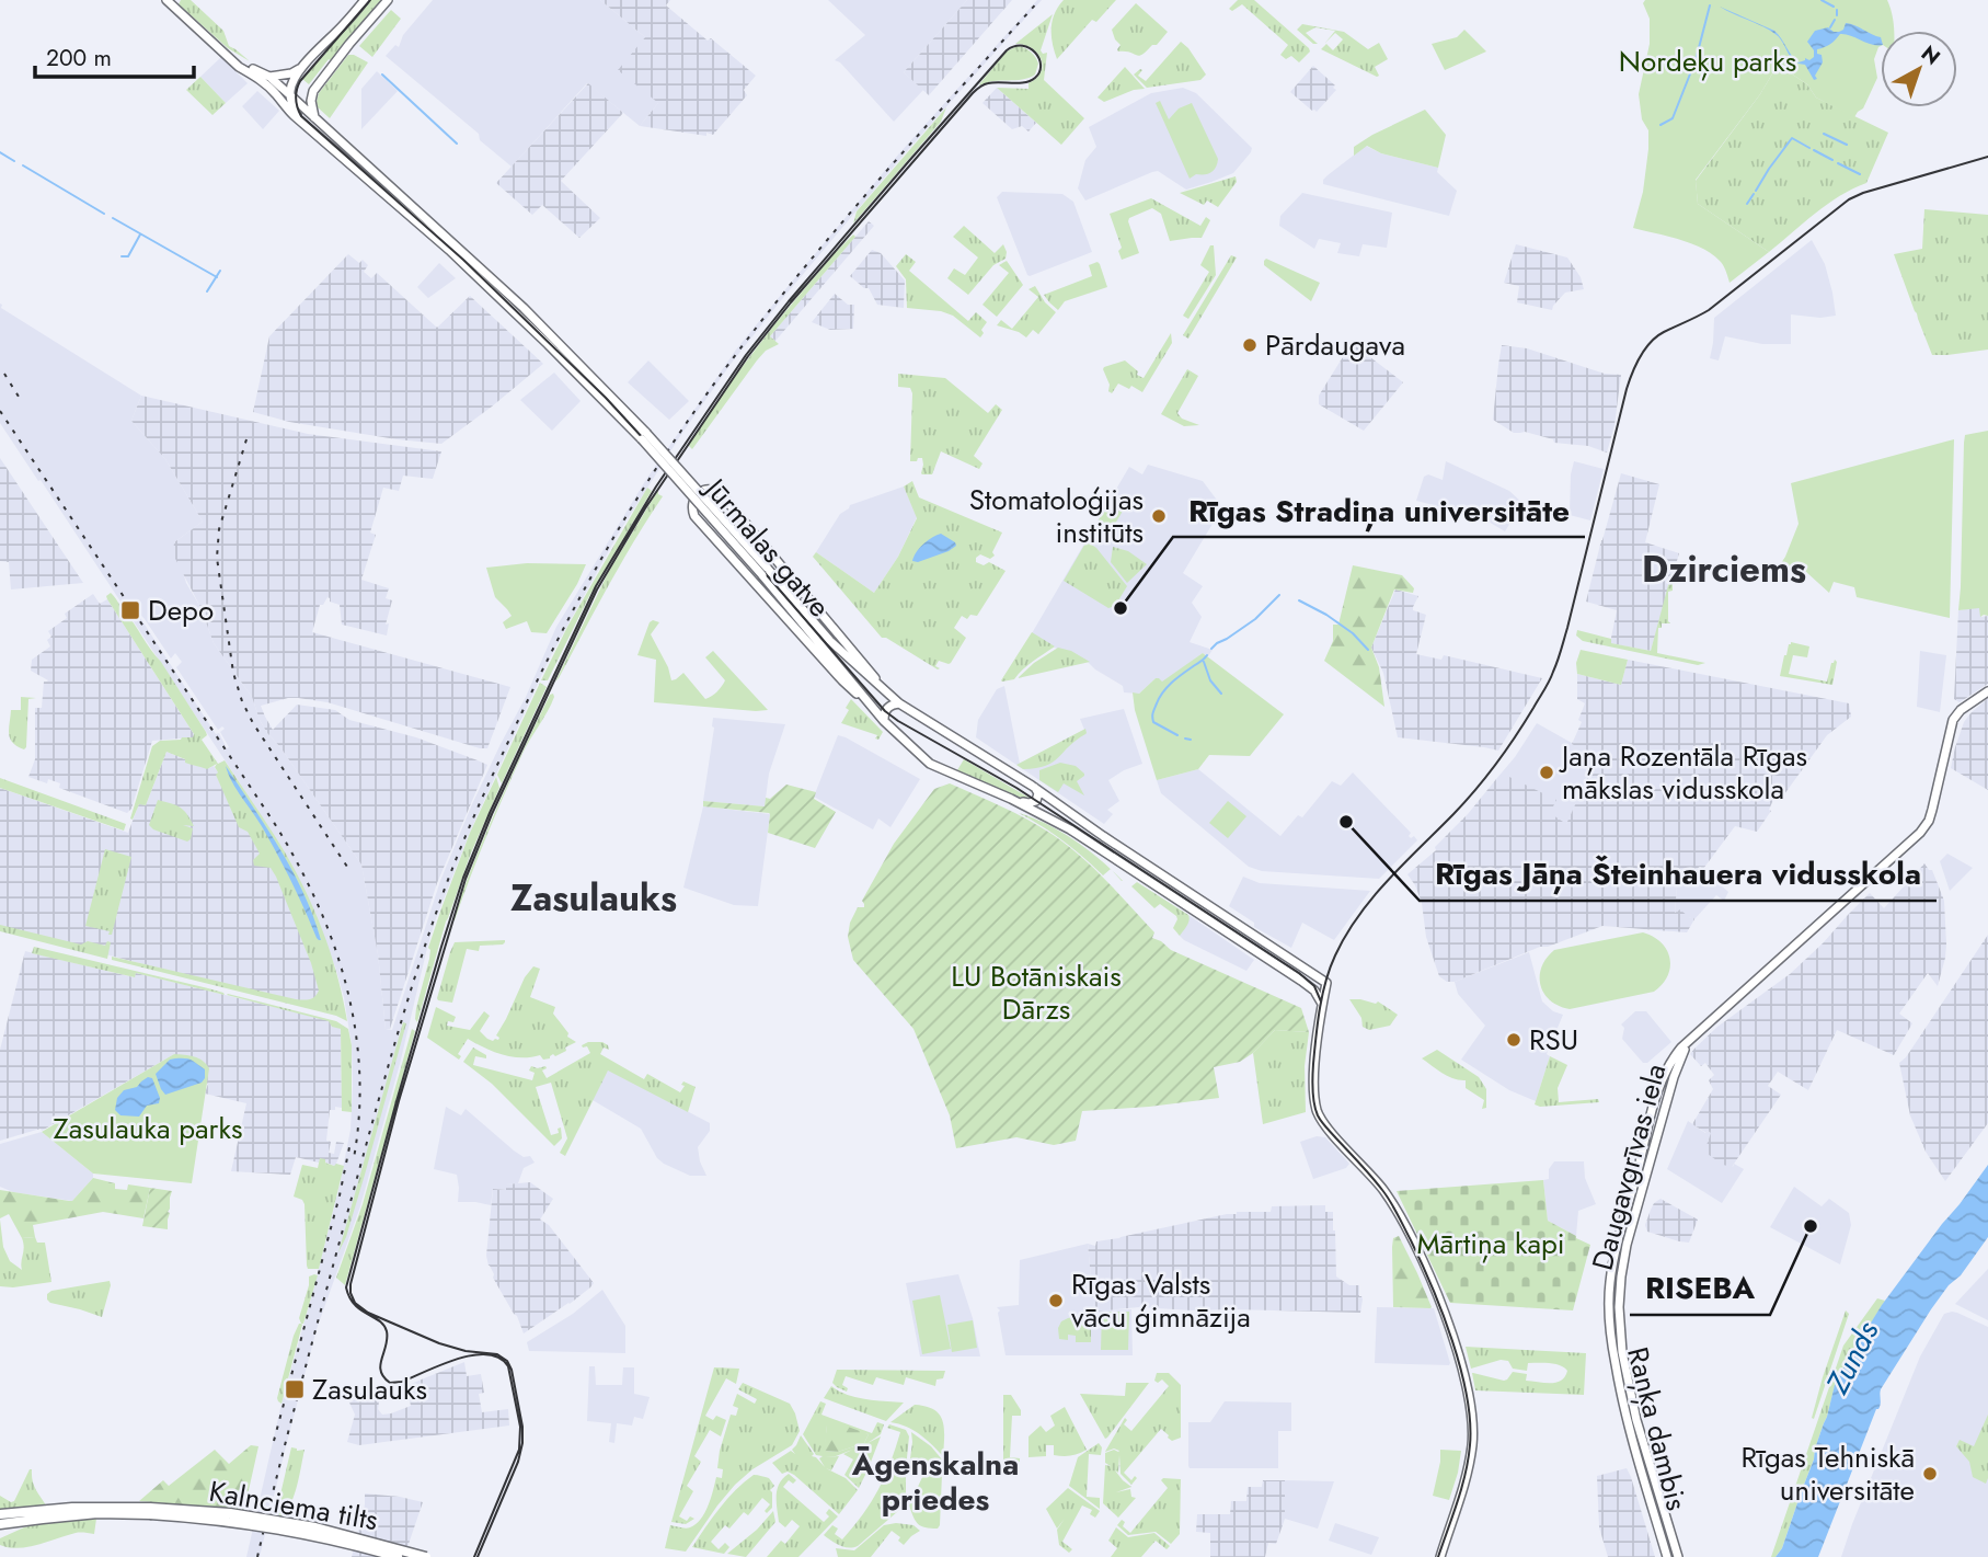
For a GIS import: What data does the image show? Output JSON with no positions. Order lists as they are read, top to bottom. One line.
{"streets":{"main road":["Jūrmalas gatve","Daugavgrīvas iela","Raņķa dambis","Kalnciema tilts"]},"crossings":[["Daugavgrīvas iela","Raņķa dambis"]],"districts":["Dzirciems","Zasulauks","Āgenskalna priedes"],"water":["Zunds"],"parks":["Nordeķu parks","LU Botāniskais Dārzs","Zasulauka parks","Mārtiņa kapi"],"places":{"other":["Pārdaugava","Stomatoloģijas institūts","Rīgas Stradiņa universitāte","Jaņa Rozentāla Rīgas mākslas vidusskola","Rīgas Jāņa Šteinhauera vidusskola","RSU","RISEBA","Rīgas Valsts vācu ģimnāzija","Rīgas Tehniskā universitāte"],"transit":["Depo","Zasulauks"]},"scale_bar":"200 m","north":"top right"}
